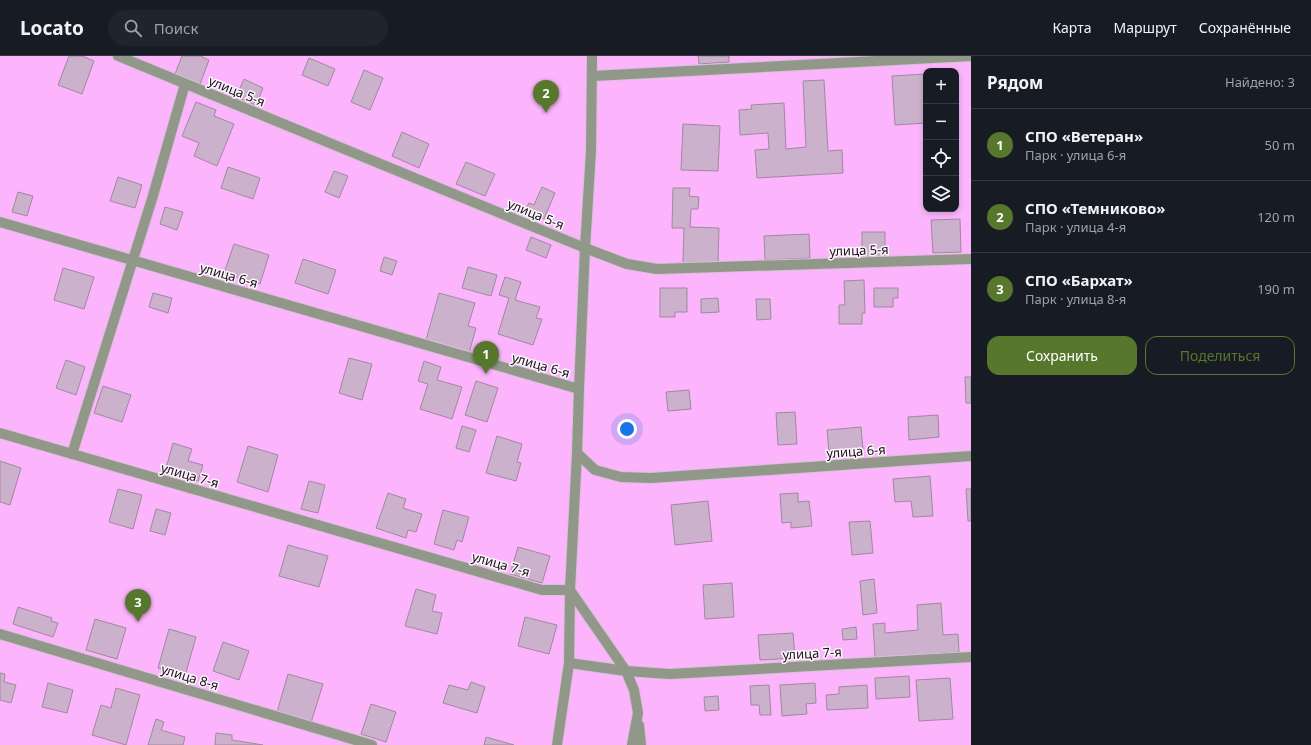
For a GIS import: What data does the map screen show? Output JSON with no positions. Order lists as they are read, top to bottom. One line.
{"streets":{"street":["улица 5-я","улица 6-я","улица 7-я","улица 8-я"]},"page":{"header":"Locato","search":"Поиск","nav":["Карта","Маршрут","Сохранённые"],"heading":["Рядом","Найдено: 3"],"map_buttons":["+","−"],"pins":["2","1","3"],"list":[{"mark":"1","name":"СПО «Ветеран»","note":"Парк · улица 6-я","value":"50 m"},{"mark":"2","name":"СПО «Темниково»","note":"Парк · улица 4-я","value":"120 m"},{"mark":"3","name":"СПО «Бархат»","note":"Парк · улица 8-я","value":"190 m"}],"buttons":["Сохранить","Поделиться"]}}
